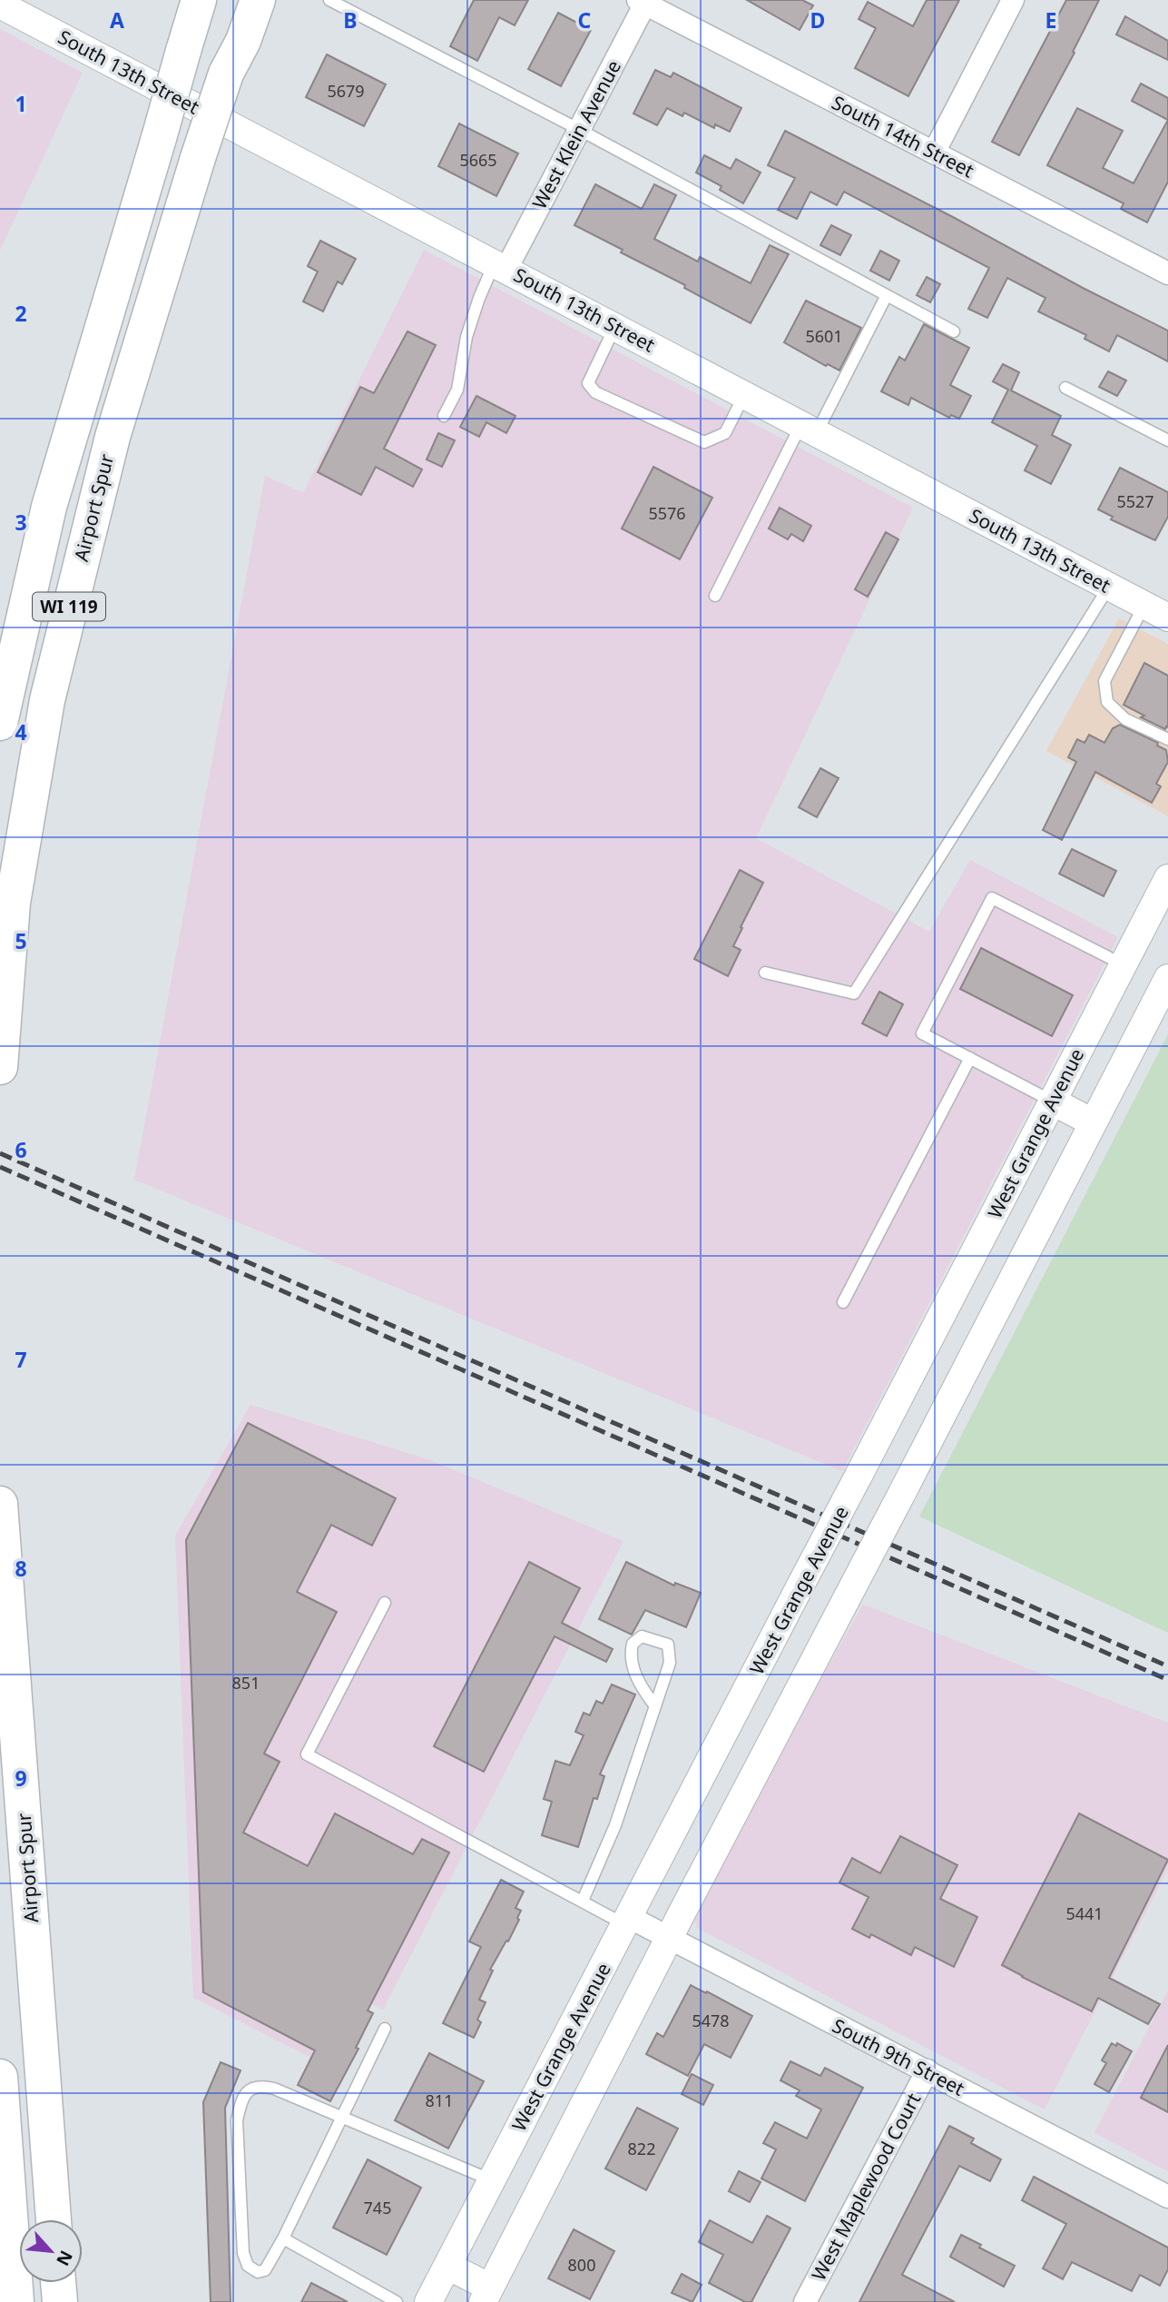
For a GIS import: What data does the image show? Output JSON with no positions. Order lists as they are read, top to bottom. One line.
{"streets":{"highway":["Airport Spur","WI 119"],"street":["South 13th Street","West Klein Avenue","South 14th Street","West Grange Avenue","South 9th Street","West Maplewood Court"]},"crossings":[["South 13th Street","West Klein Avenue"],["West Klein Avenue","South 14th Street"],["West Grange Avenue","South 9th Street"],["South 9th Street","West Maplewood Court"]],"house_numbers":["5679","5665","5601","5527","5576","851","5441","5478","811","822","745","800"],"north":"bottom right","grid":{"columns":["A","B","C","D","E"],"rows":["1","2","3","4","5","6","7","8","9"]}}
